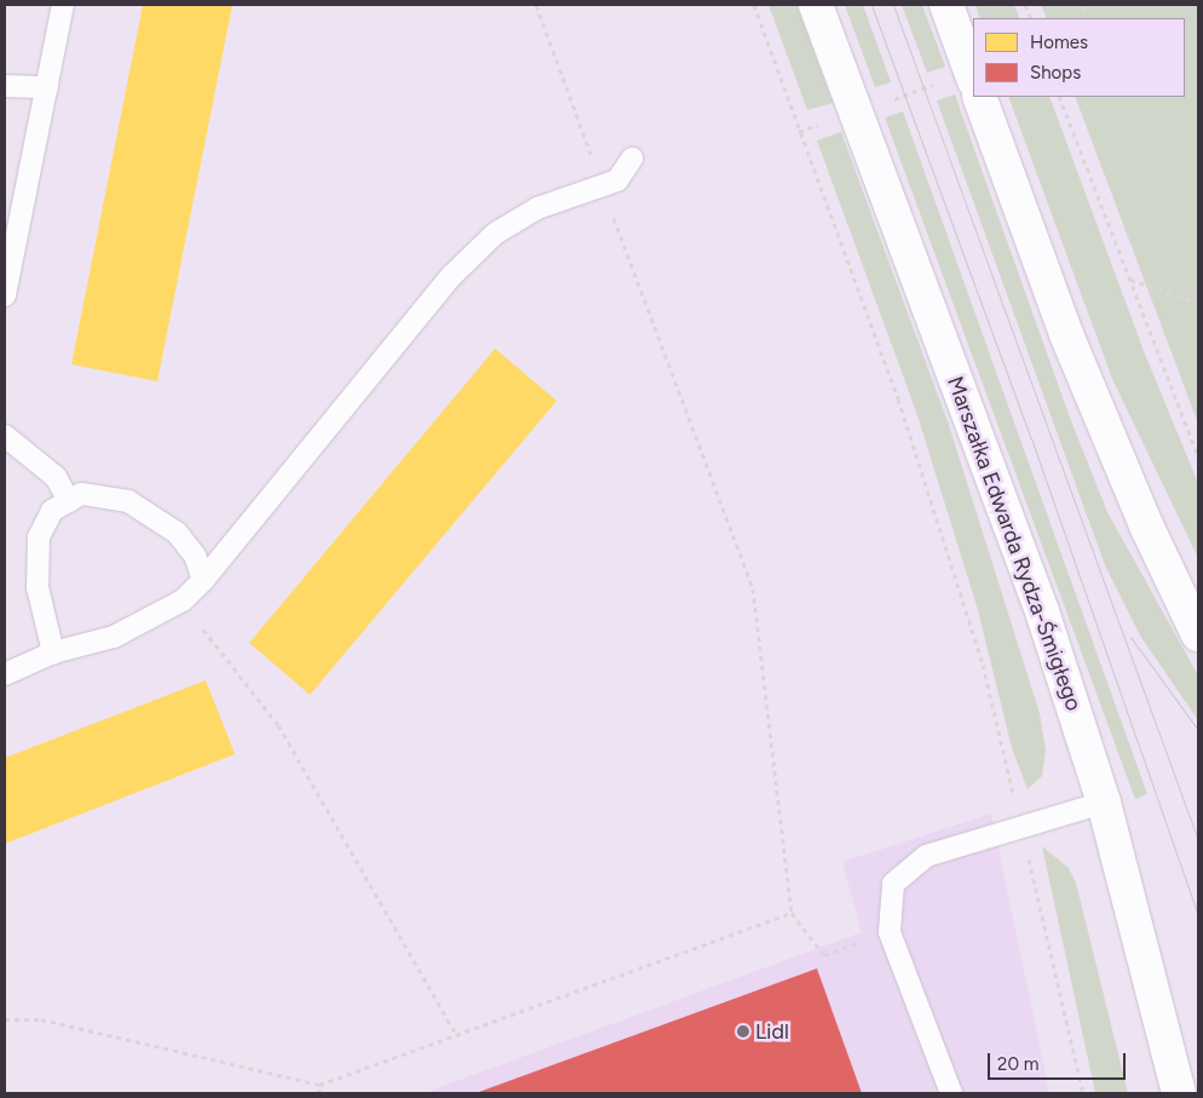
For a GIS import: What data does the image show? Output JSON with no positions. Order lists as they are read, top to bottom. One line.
{"streets":{"street":["Marszałka Edwarda Rydza-Śmigłego"]},"places":["Lidl"],"legend":["Homes","Shops"],"scale_bar":"20 m"}
